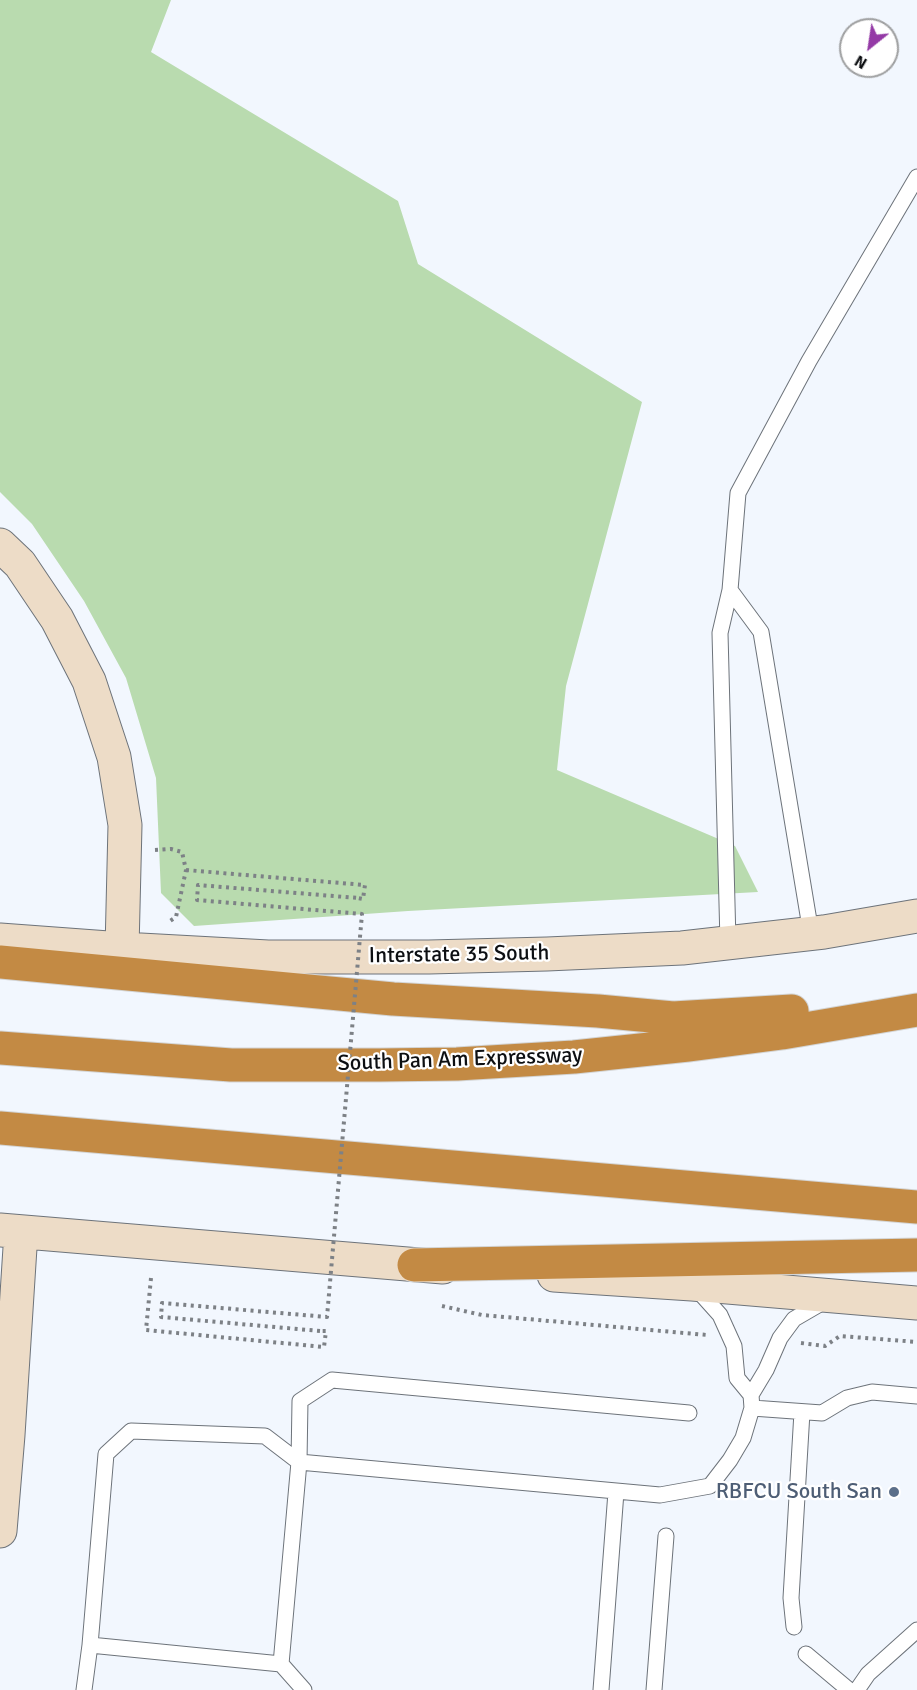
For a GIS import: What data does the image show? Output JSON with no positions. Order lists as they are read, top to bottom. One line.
{"streets":{"highway":["South Pan Am Expressway"],"main road":["Interstate 35 South"]},"places":["RBFCU South San"],"north":"bottom left"}
